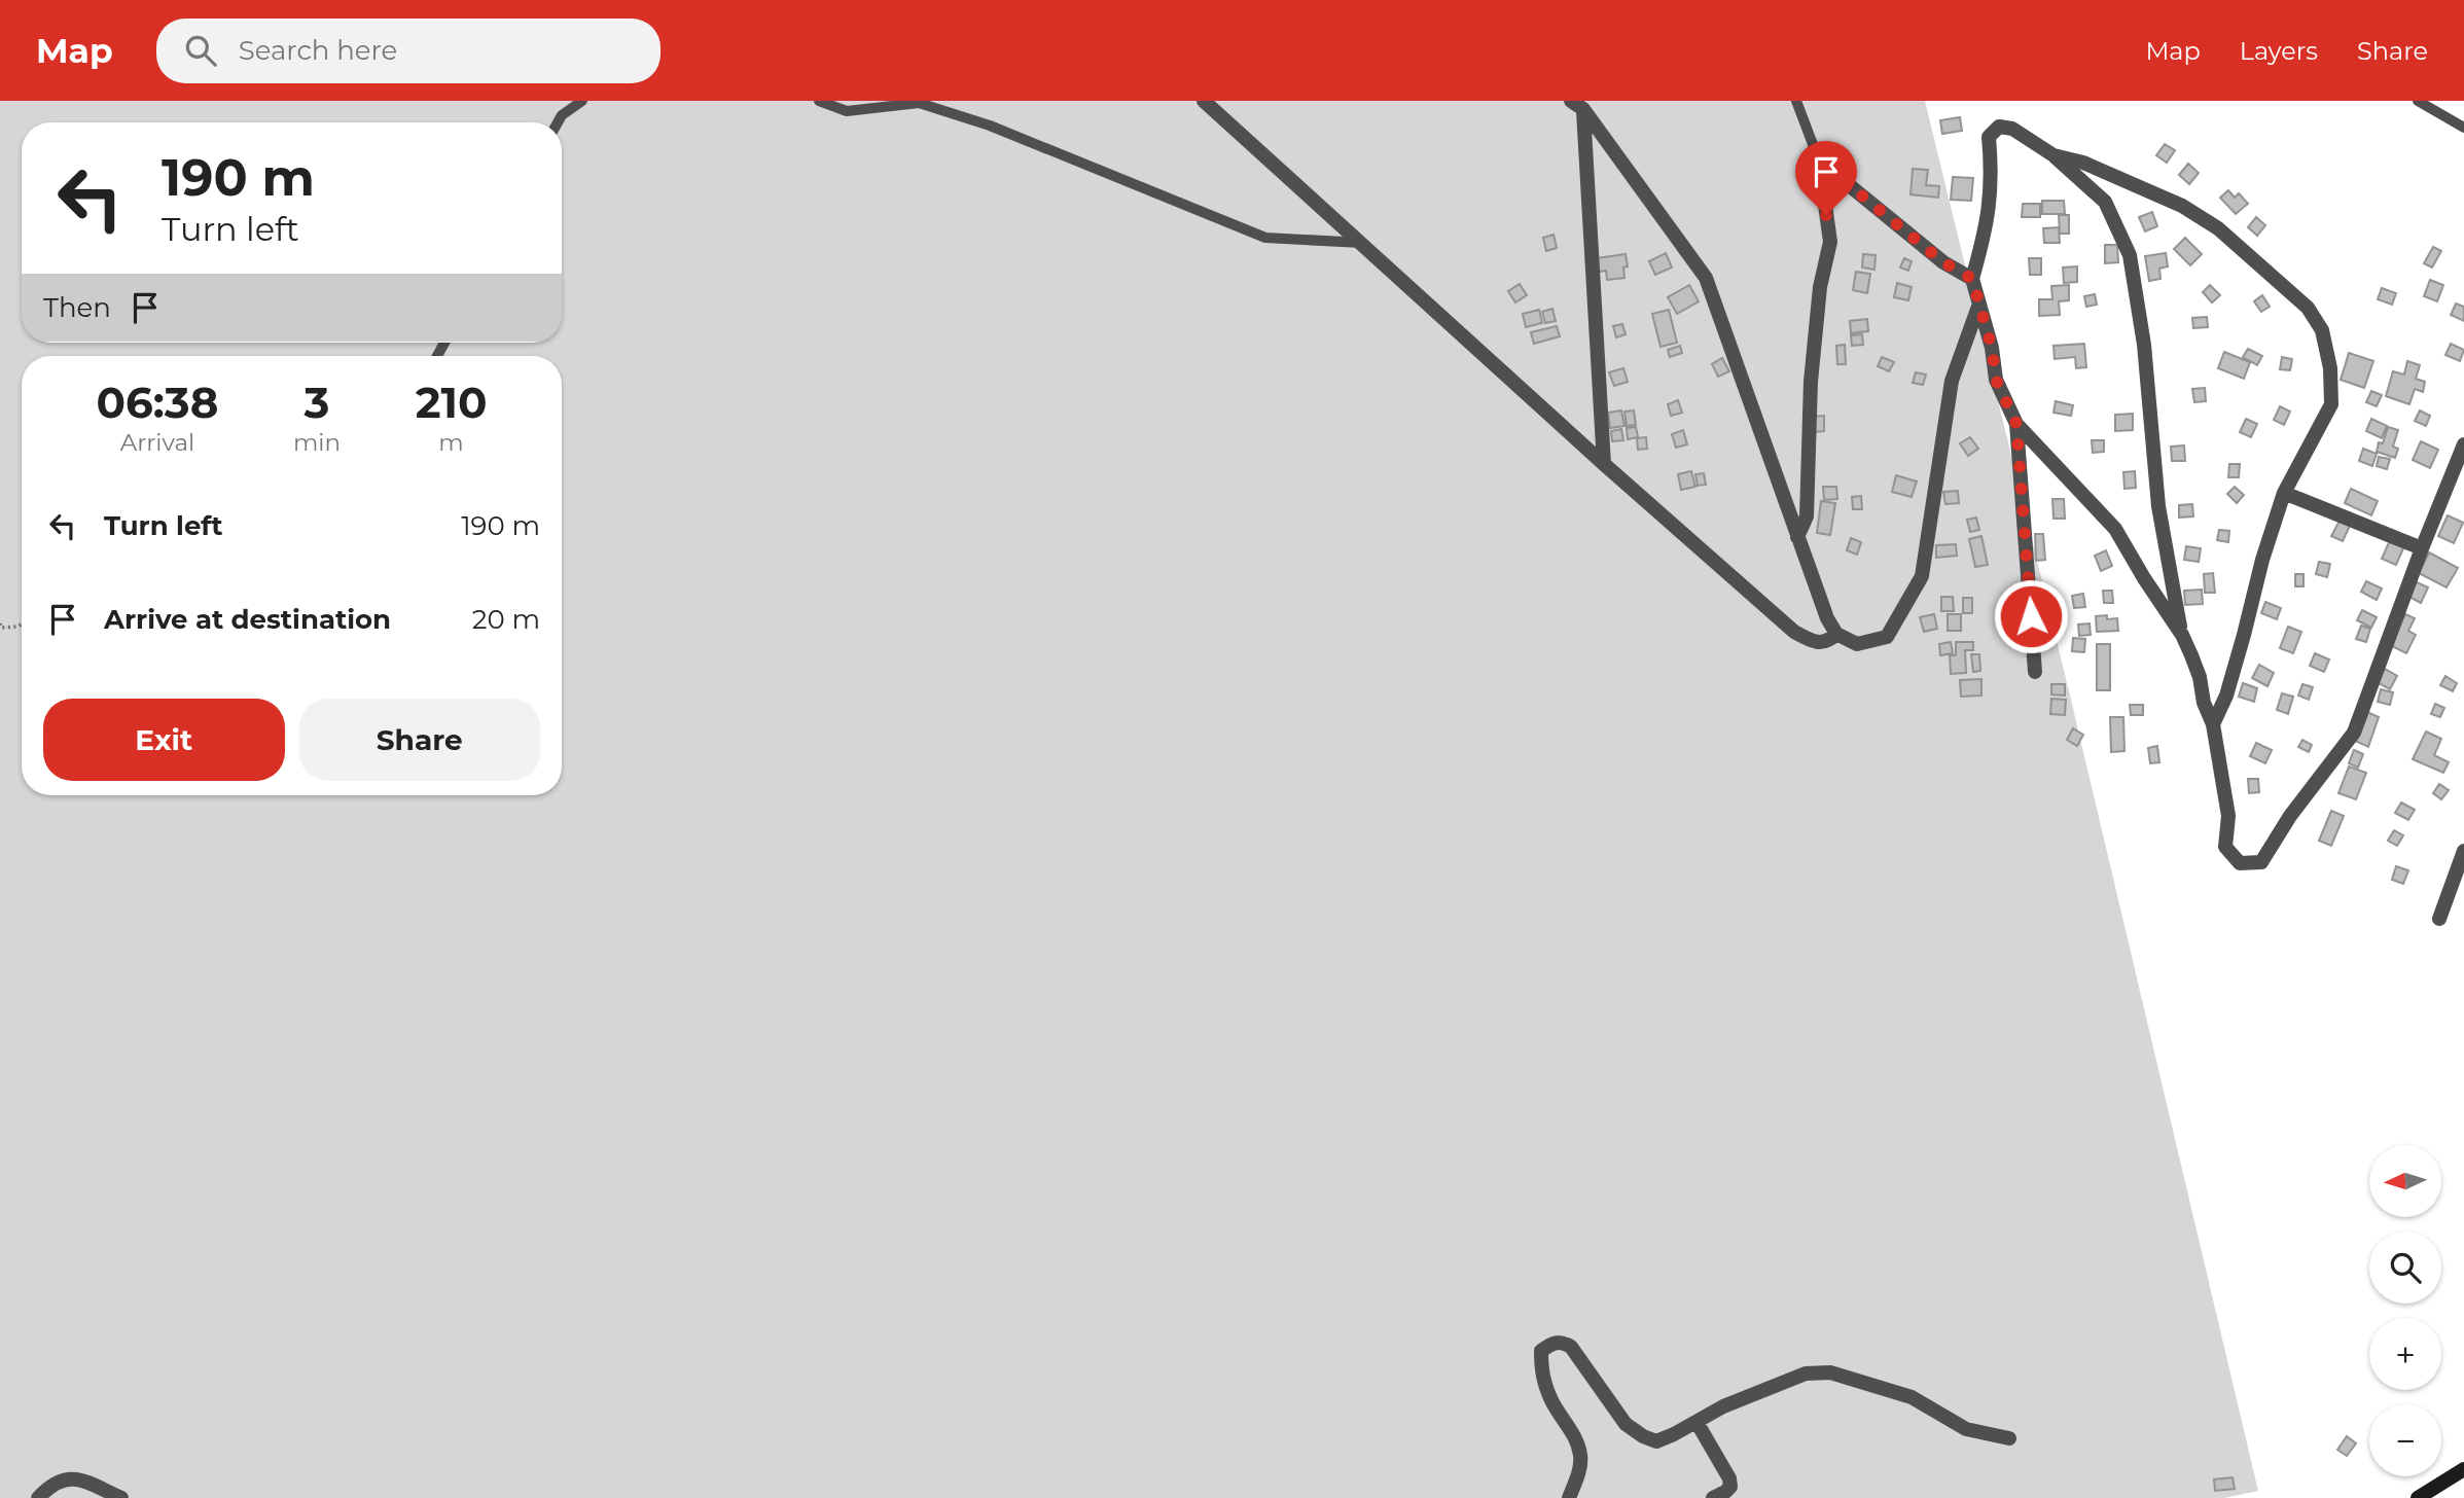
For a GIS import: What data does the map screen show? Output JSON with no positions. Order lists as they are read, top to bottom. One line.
{"north":"left","page":{"header":"Map","search":"Search here","nav":["Map","Layers","Share"],"turn":["190 m","Turn left"],"then":"Then","eta":["06:38","Arrival","3","min","210","m"],"list":[{"name":"Turn left","value":"190 m"},{"name":"Arrive at destination","value":"20 m"}],"buttons":["Exit","Share"],"map_buttons":["+","−"]}}
